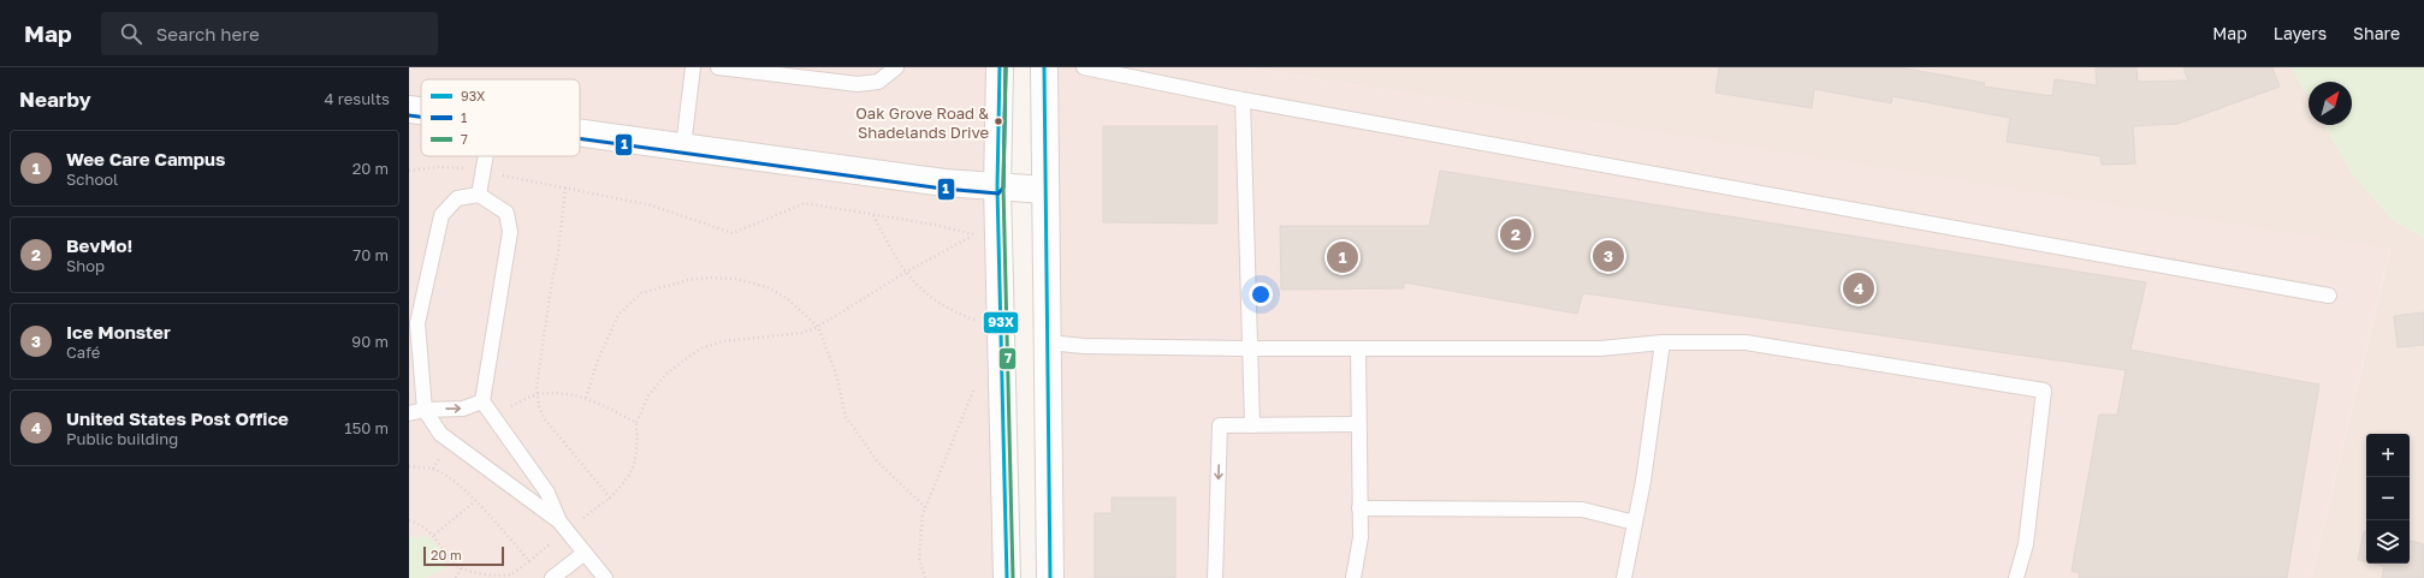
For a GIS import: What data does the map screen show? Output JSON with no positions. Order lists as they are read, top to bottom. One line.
{"places":["Oak Grove Road & Shadelands Drive"],"lines":["transit line 93X","transit line 1","transit line 7"],"legend":["93X","1","7"],"scale_bar":"20 m","north":"top right","page":{"header":"Map","search":"Search here","nav":["Map","Layers","Share"],"heading":["Nearby","4 results"],"list":[{"mark":"1","name":"Wee Care Campus","note":"School","value":"20 m"},{"mark":"2","name":"BevMo!","note":"Shop","value":"70 m"},{"mark":"3","name":"Ice Monster","note":"Café","value":"90 m"},{"mark":"4","name":"United States Post Office","note":"Public building","value":"150 m"}],"pins":["2","3","1","4"],"map_buttons":["+","−"],"scale":"20 m"}}
